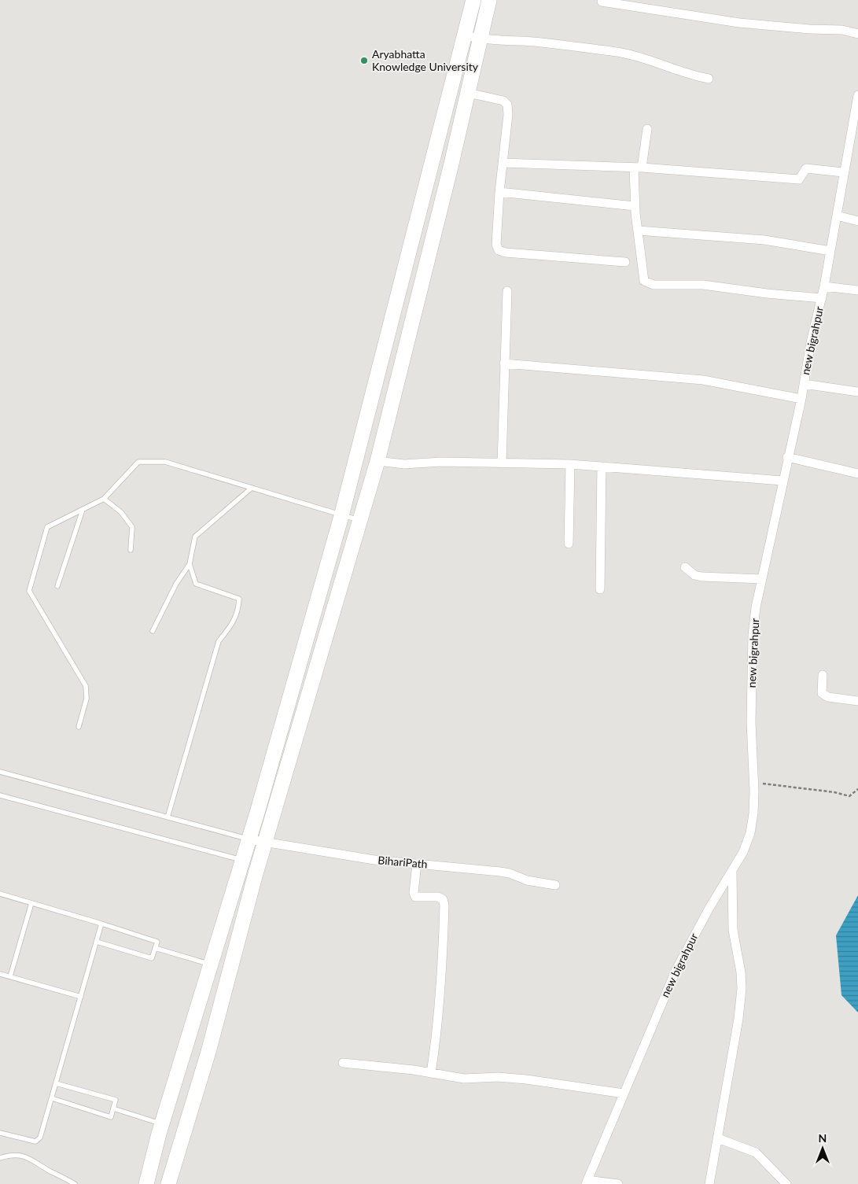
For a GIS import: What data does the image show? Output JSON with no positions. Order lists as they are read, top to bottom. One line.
{"streets":{"street":["new bigrahpur","BihariPath"]},"places":["Aryabhatta Knowledge University"],"north":"top"}
